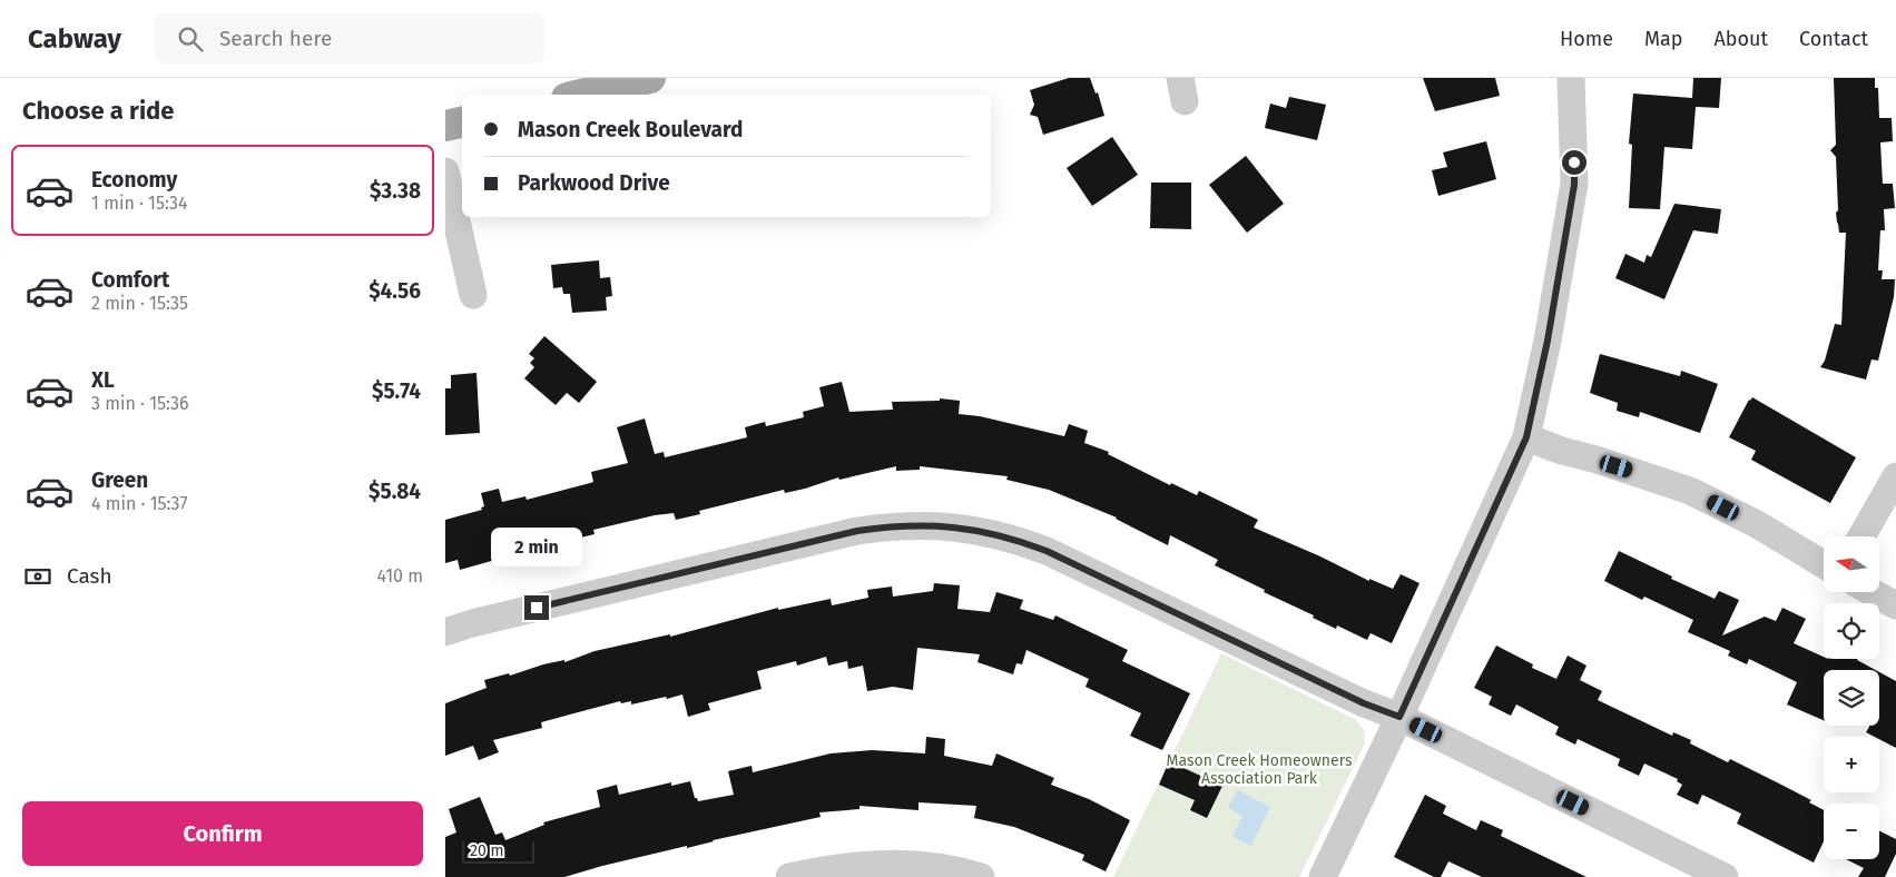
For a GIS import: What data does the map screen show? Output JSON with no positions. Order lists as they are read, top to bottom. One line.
{"parks":["Mason Creek Homeowners Association Park"],"scale_bar":"20 m","north":"left","page":{"header":"Cabway","search":"Search here","nav":["Home","Map","About","Contact"],"heading":"Choose a ride","banner":["Mason Creek Boulevard","Parkwood Drive"],"list":[{"name":"Economy","note":"1 min · 15:34","value":"$3.38"},{"name":"Comfort","note":"2 min · 15:35","value":"$4.56"},{"name":"XL","note":"3 min · 15:36","value":"$5.74"},{"name":"Green","note":"4 min · 15:37","value":"$5.84"}],"bubble":"2 min","map_buttons":["+","−"],"pay":["Cash","410 m"],"buttons":"Confirm","scale":"20 m"}}
